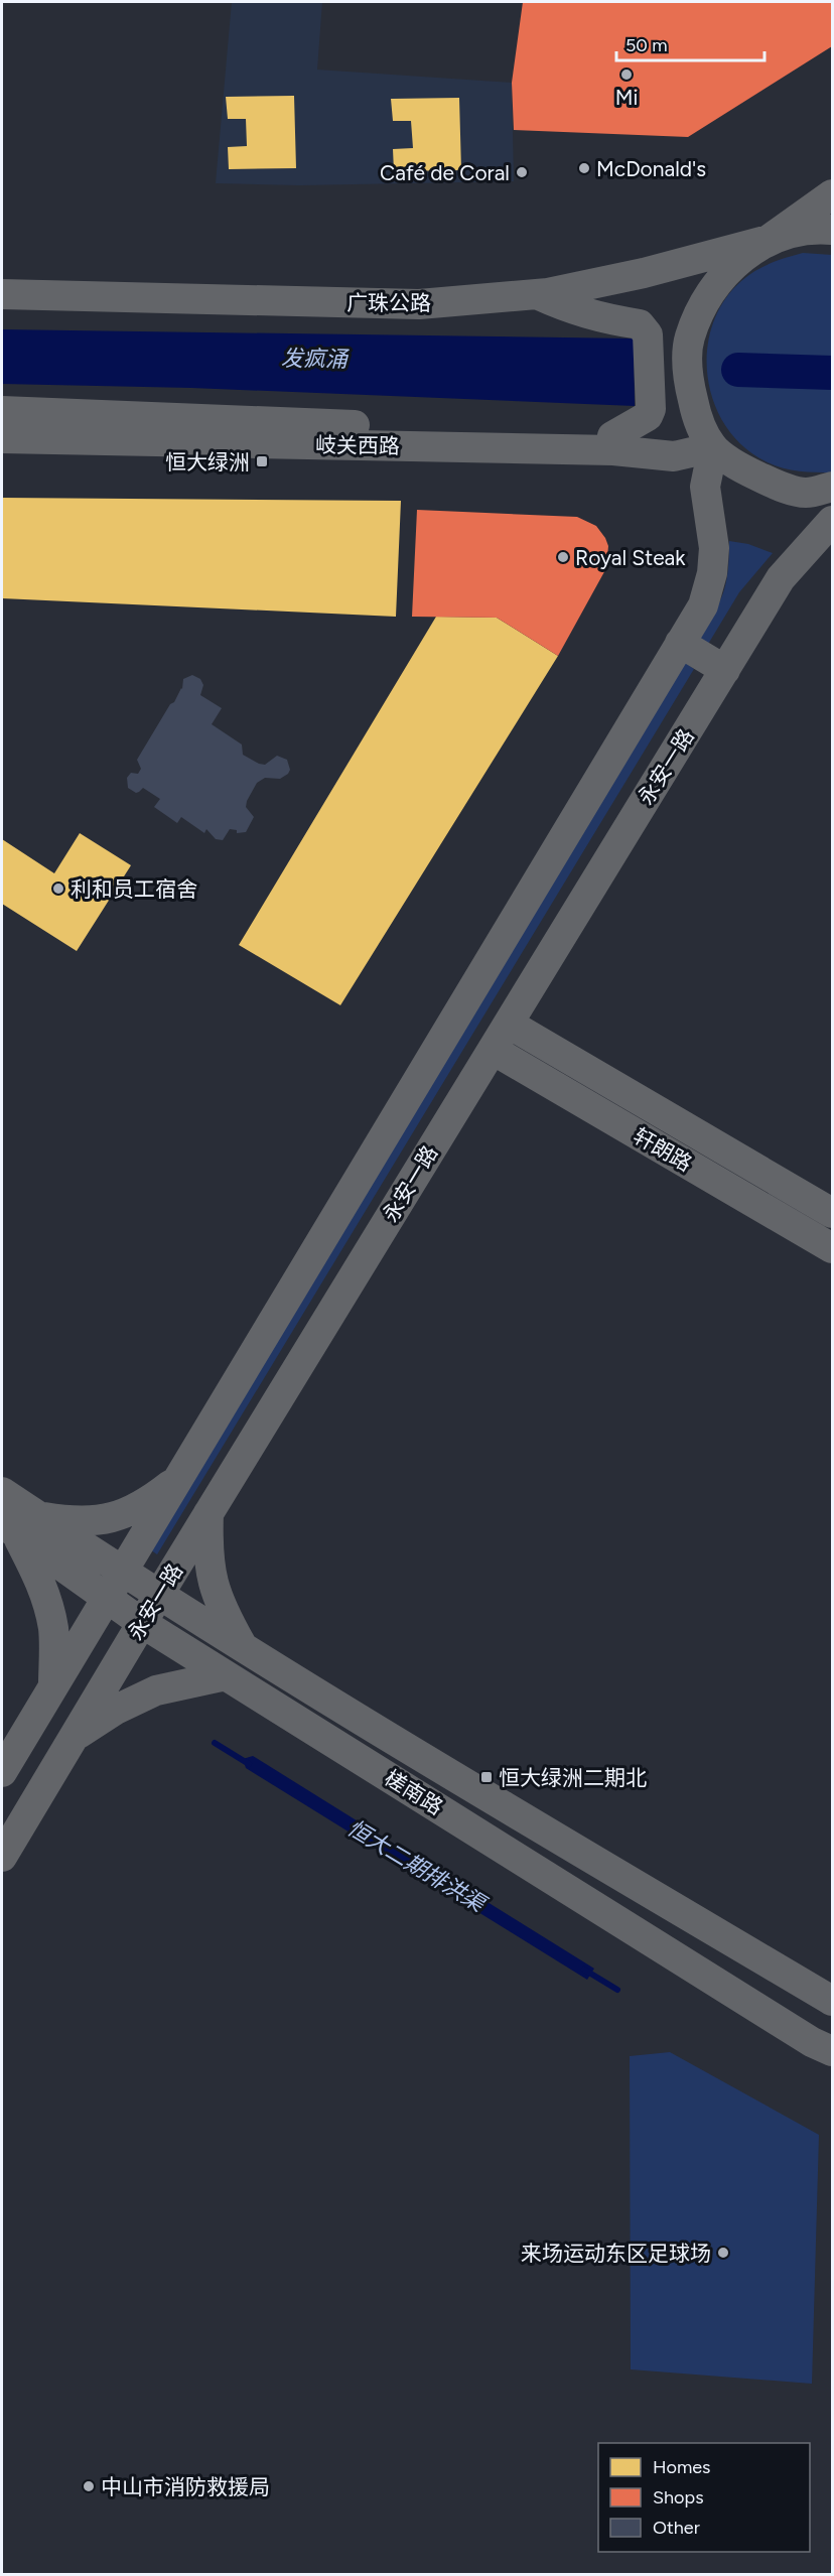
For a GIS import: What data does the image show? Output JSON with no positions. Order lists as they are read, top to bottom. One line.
{"streets":{"main road":["广珠公路","岐关西路","永安一路","轩朗路","槎南路"]},"crossings":[["岐关西路","永安一路"],["永安一路","轩朗路"],["永安一路","槎南路"]],"water":["发疯涌","恒大二期排洪渠"],"places":{"other":["Mi","McDonald's","Café de Coral","Royal Steak","利和员工宿舍","来场运动东区足球场","中山市消防救援局"],"transit":["恒大绿洲","恒大绿洲二期北"]},"legend":["Homes","Shops","Other"],"scale_bar":"50 m"}
